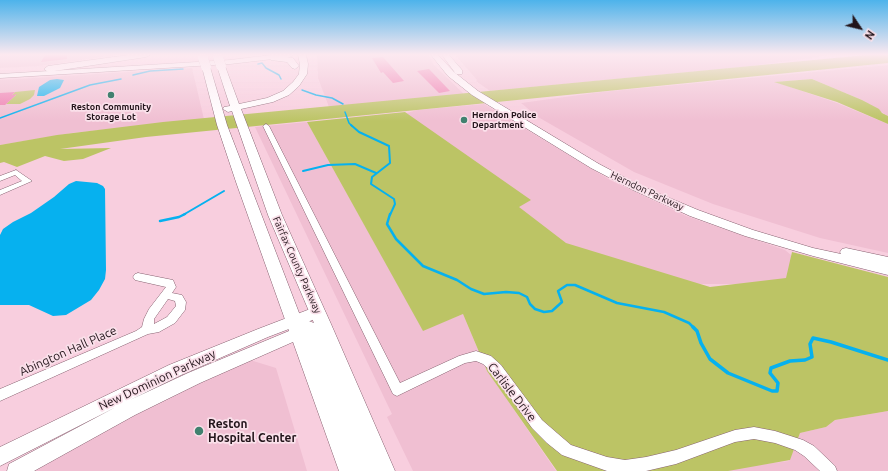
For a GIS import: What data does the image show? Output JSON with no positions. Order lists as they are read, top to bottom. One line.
{"streets":{"highway":["Fairfax County Parkway"],"main road":["Herndon Parkway","New Dominion Parkway"],"street":["Abington Hall Place","Carlisle Drive"]},"crossings":[["Fairfax County Parkway","New Dominion Parkway"]],"places":["Reston Community Storage Lot","Herndon Police Department","Reston Hospital Center"],"north":"bottom right"}
